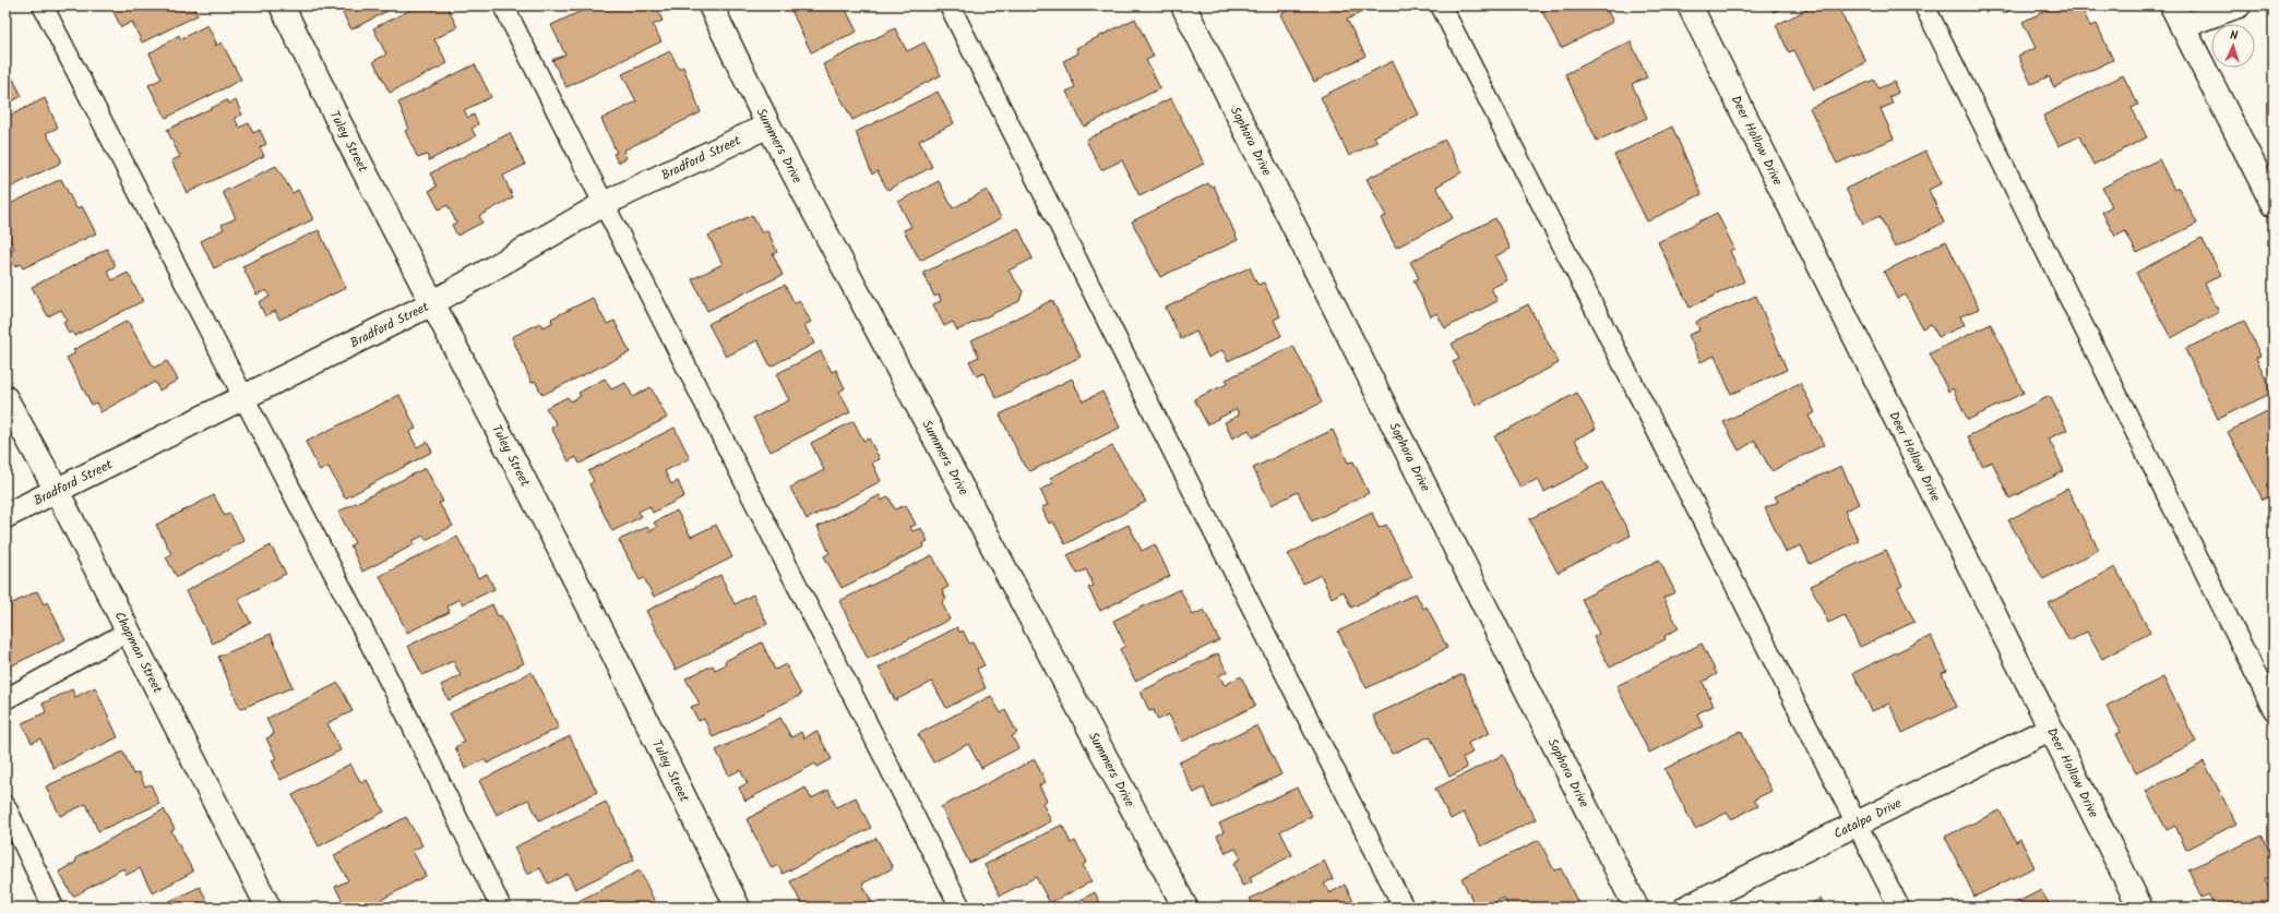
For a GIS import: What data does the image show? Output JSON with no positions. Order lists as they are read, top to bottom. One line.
{"streets":{"street":["Sophora Drive","Deer Hollow Drive","Tuley Street","Summers Drive","Bradford Street","Chapman Street","Catalpa Drive"]},"crossings":[["Deer Hollow Drive","Catalpa Drive"],["Tuley Street","Bradford Street"],["Summers Drive","Bradford Street"],["Bradford Street","Chapman Street"]],"north":"top"}
